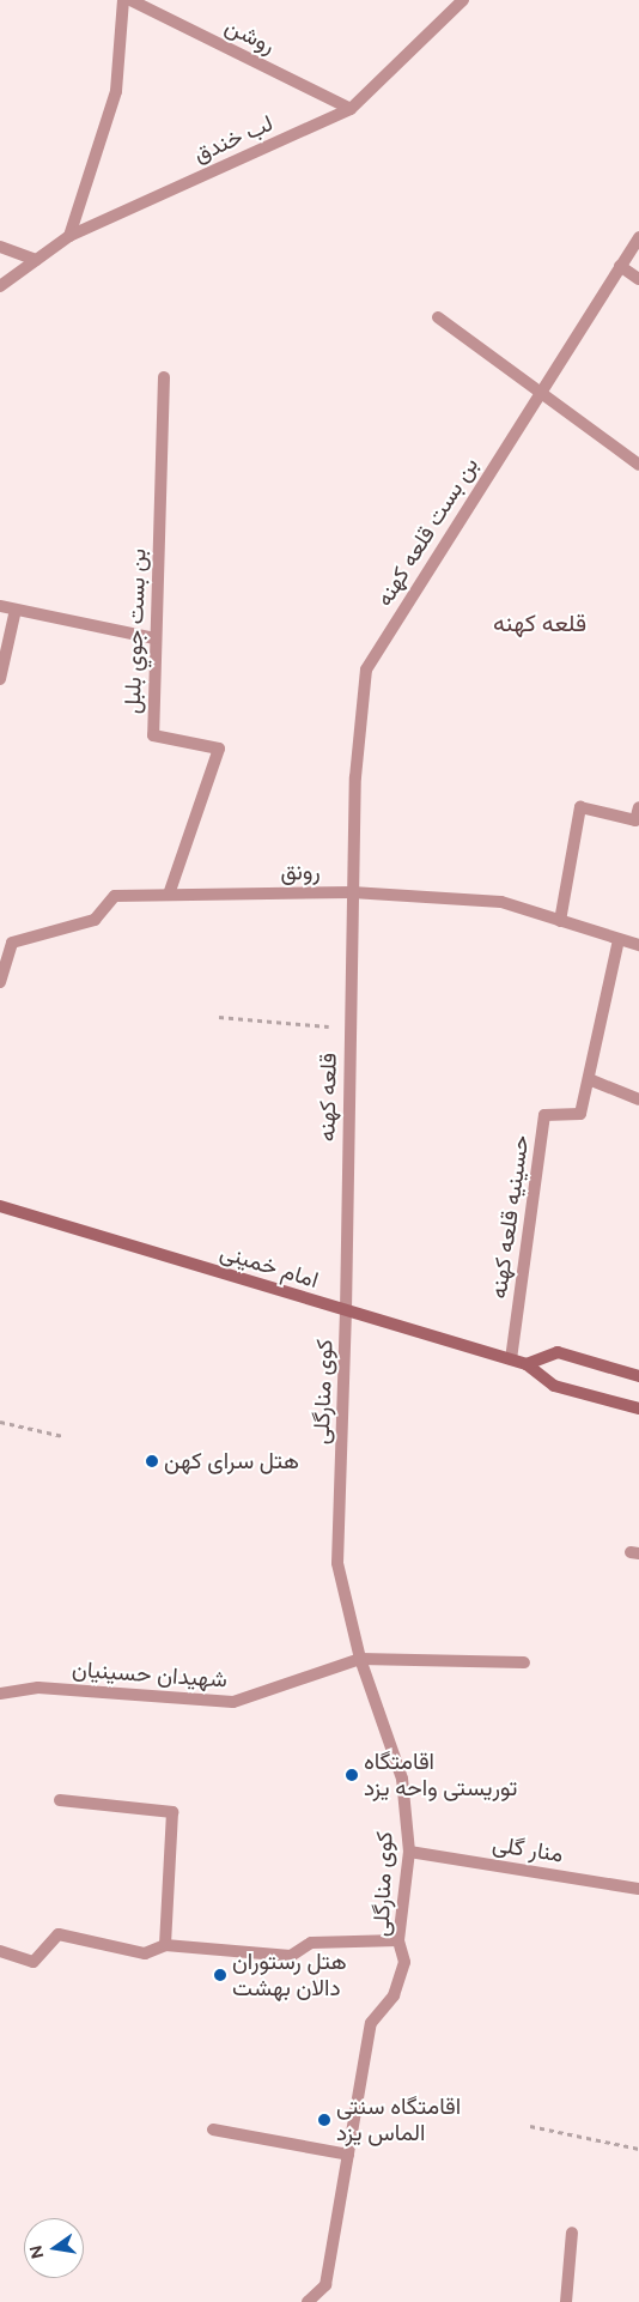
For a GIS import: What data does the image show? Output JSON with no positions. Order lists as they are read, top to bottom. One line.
{"streets":{"main road":["امام خمینی"],"street":["روشن","لب خندق","بن بست قلعه کهنه","بن بست جوي بلبل","رونق","قلعه کهنه","حسينيه قلعه کهنه","کوی منارگلی","شهیدان حسینیان","منار گلی"]},"crossings":[["روشن","لب خندق"],["بن بست قلعه کهنه","رونق"],["بن بست قلعه کهنه","قلعه کهنه"],["بن بست جوي بلبل","رونق"],["رونق","قلعه کهنه"],["رونق","حسينيه قلعه کهنه"],["قلعه کهنه","امام خمینی"],["قلعه کهنه","کوی منارگلی"],["حسينيه قلعه کهنه","امام خمینی"],["امام خمینی","کوی منارگلی"],["کوی منارگلی","شهیدان حسینیان"],["کوی منارگلی","منار گلی"]],"districts":["قلعه کهنه"],"places":["هتل سرای کهن","اقامتگاه توریستی واحه یزد","هتل رستوران دالان بهشت","اقامتگاه سنتی الماس یزد"],"north":"left"}
